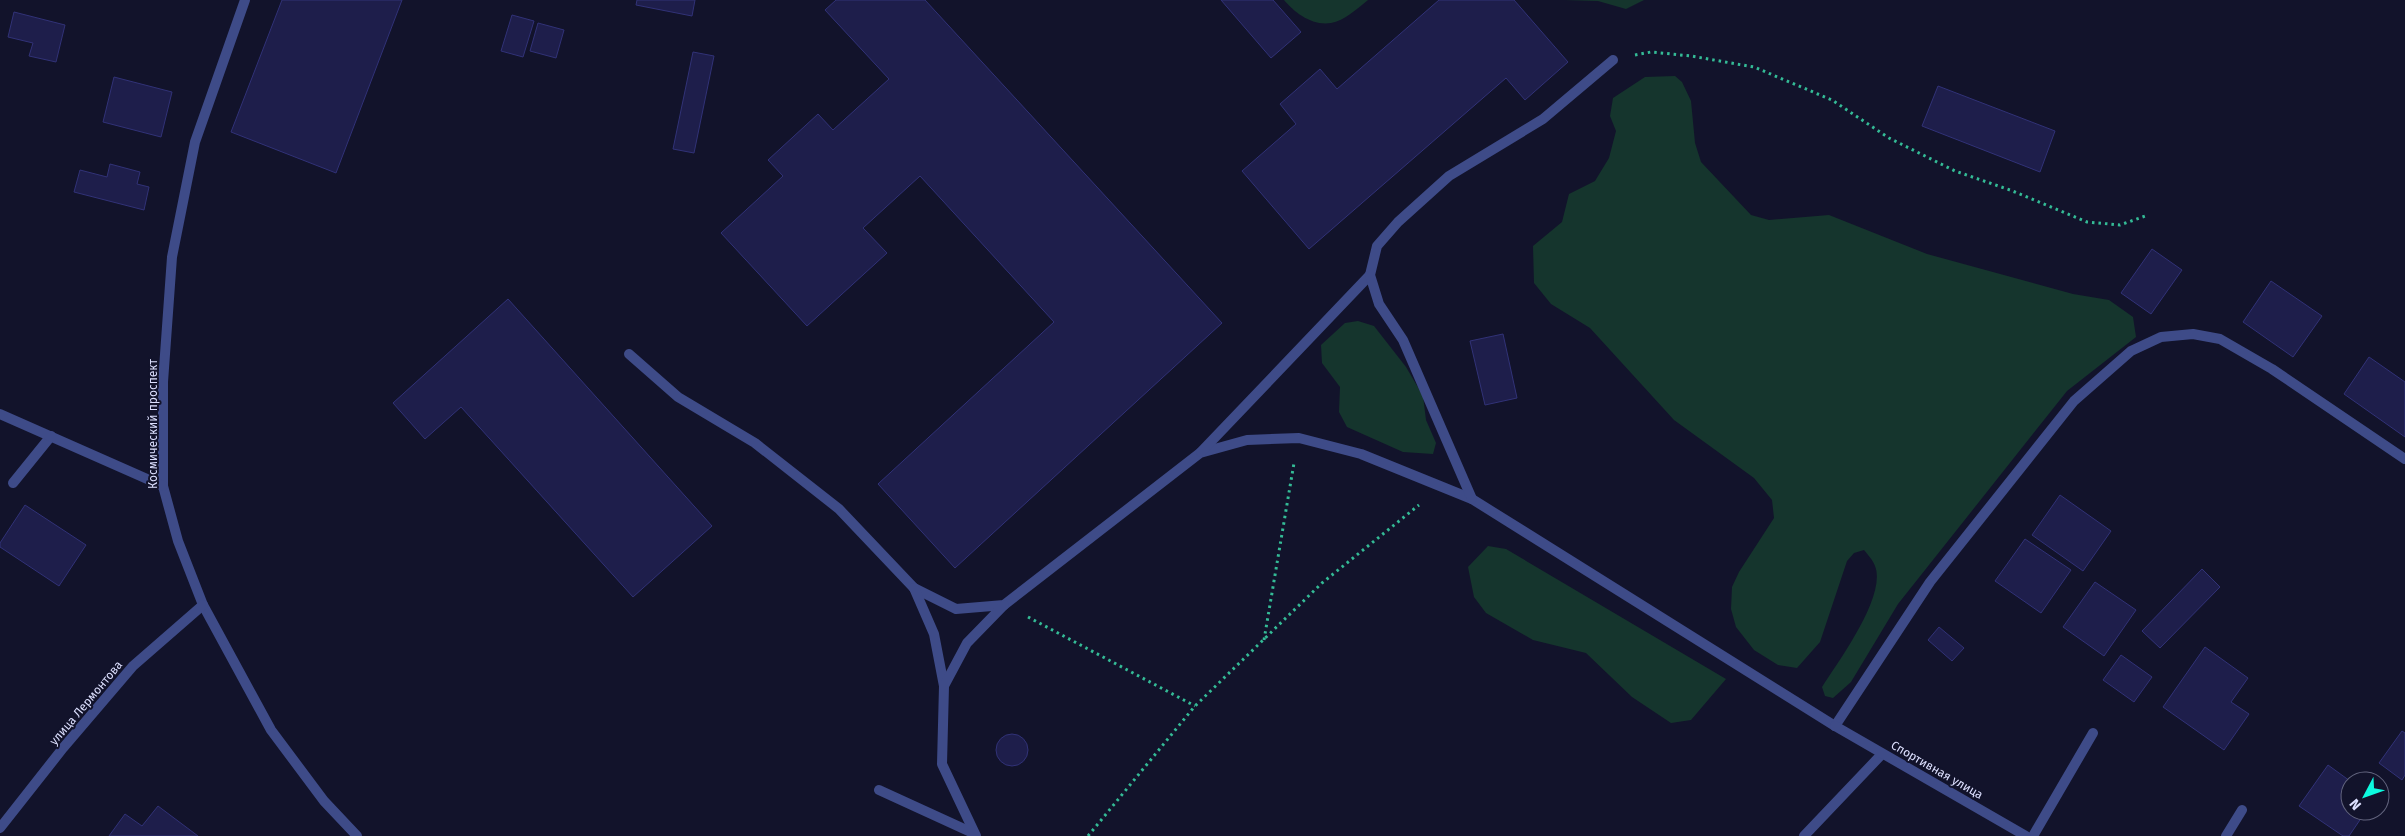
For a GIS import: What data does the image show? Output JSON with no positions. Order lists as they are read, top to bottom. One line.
{"streets":{"street":["Космический проспект","улица Лермонтова","Спортивная улица"]},"crossings":[["Космический проспект","улица Лермонтова"]],"north":"bottom left"}
